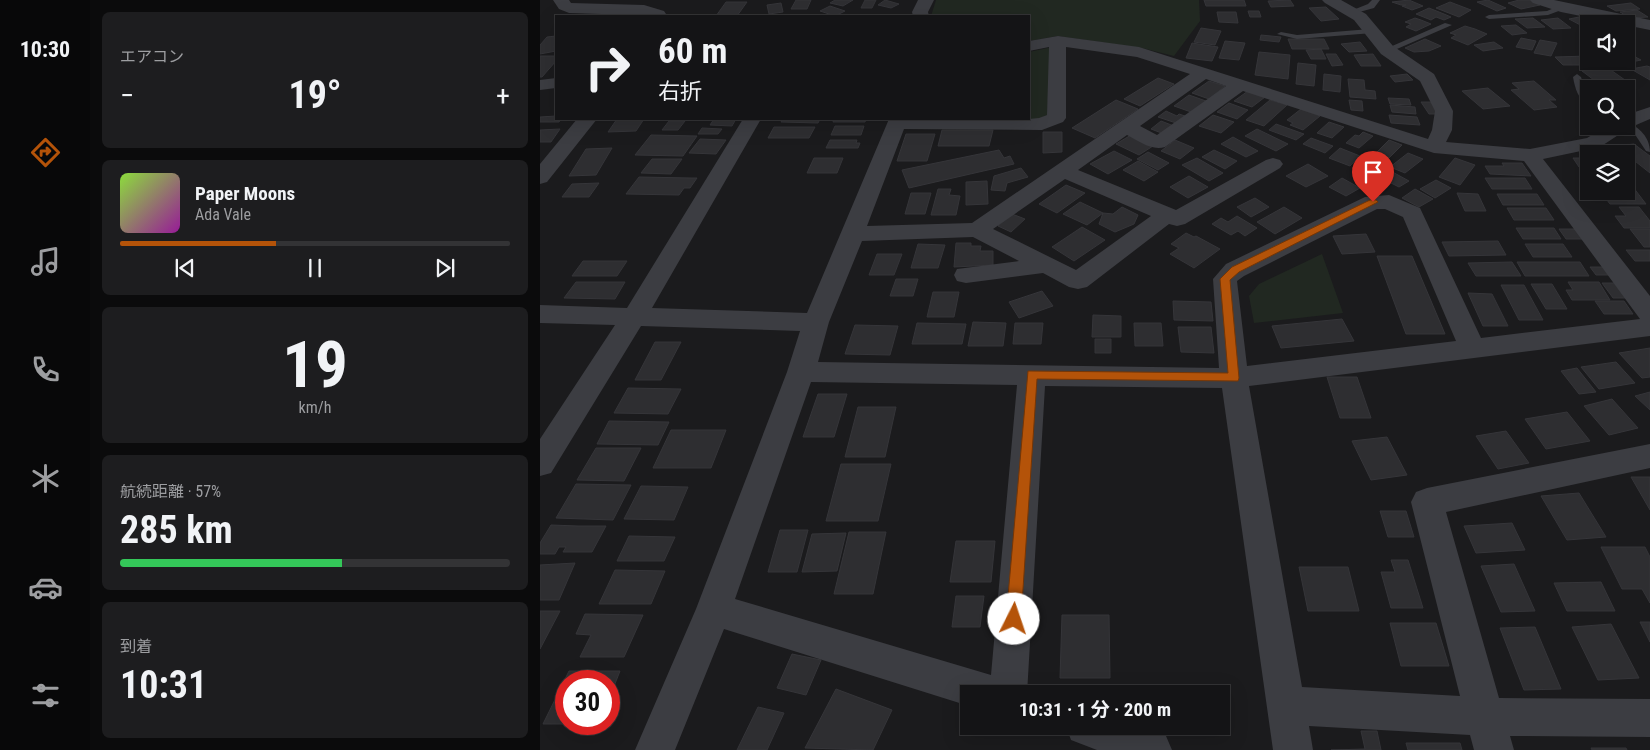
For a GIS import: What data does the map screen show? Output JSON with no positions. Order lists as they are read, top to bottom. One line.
{"page":{"tabs":"10:30","tile":["エアコン",["19","km/h"],["航続距離 · 57%","285 km"],["到着","10:31"]],"turn":["60 m","右折"],"heat":["−","19°","+"],"song":["Paper Moons","Ada Vale"],"limit":"30","trip":"10:31 · 1 分 · 200 m"}}
